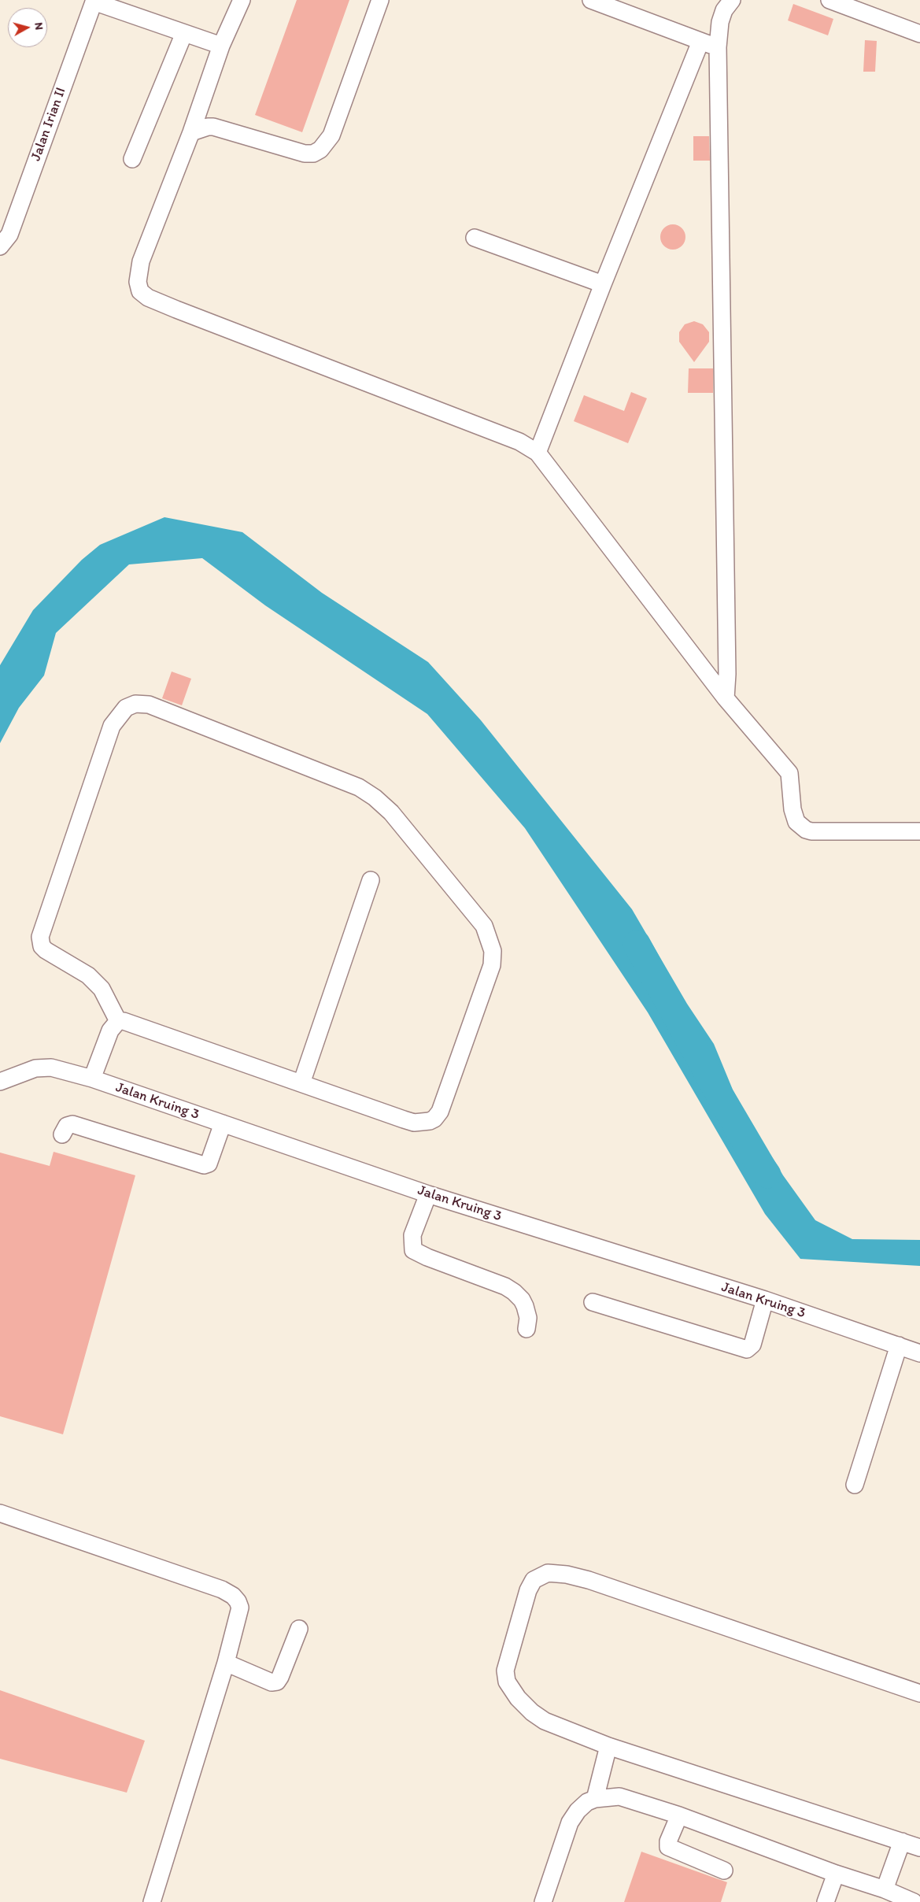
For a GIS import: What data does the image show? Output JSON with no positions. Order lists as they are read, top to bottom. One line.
{"streets":{"street":["Jalan Irian II","Jalan Kruing 3"]},"north":"right"}
